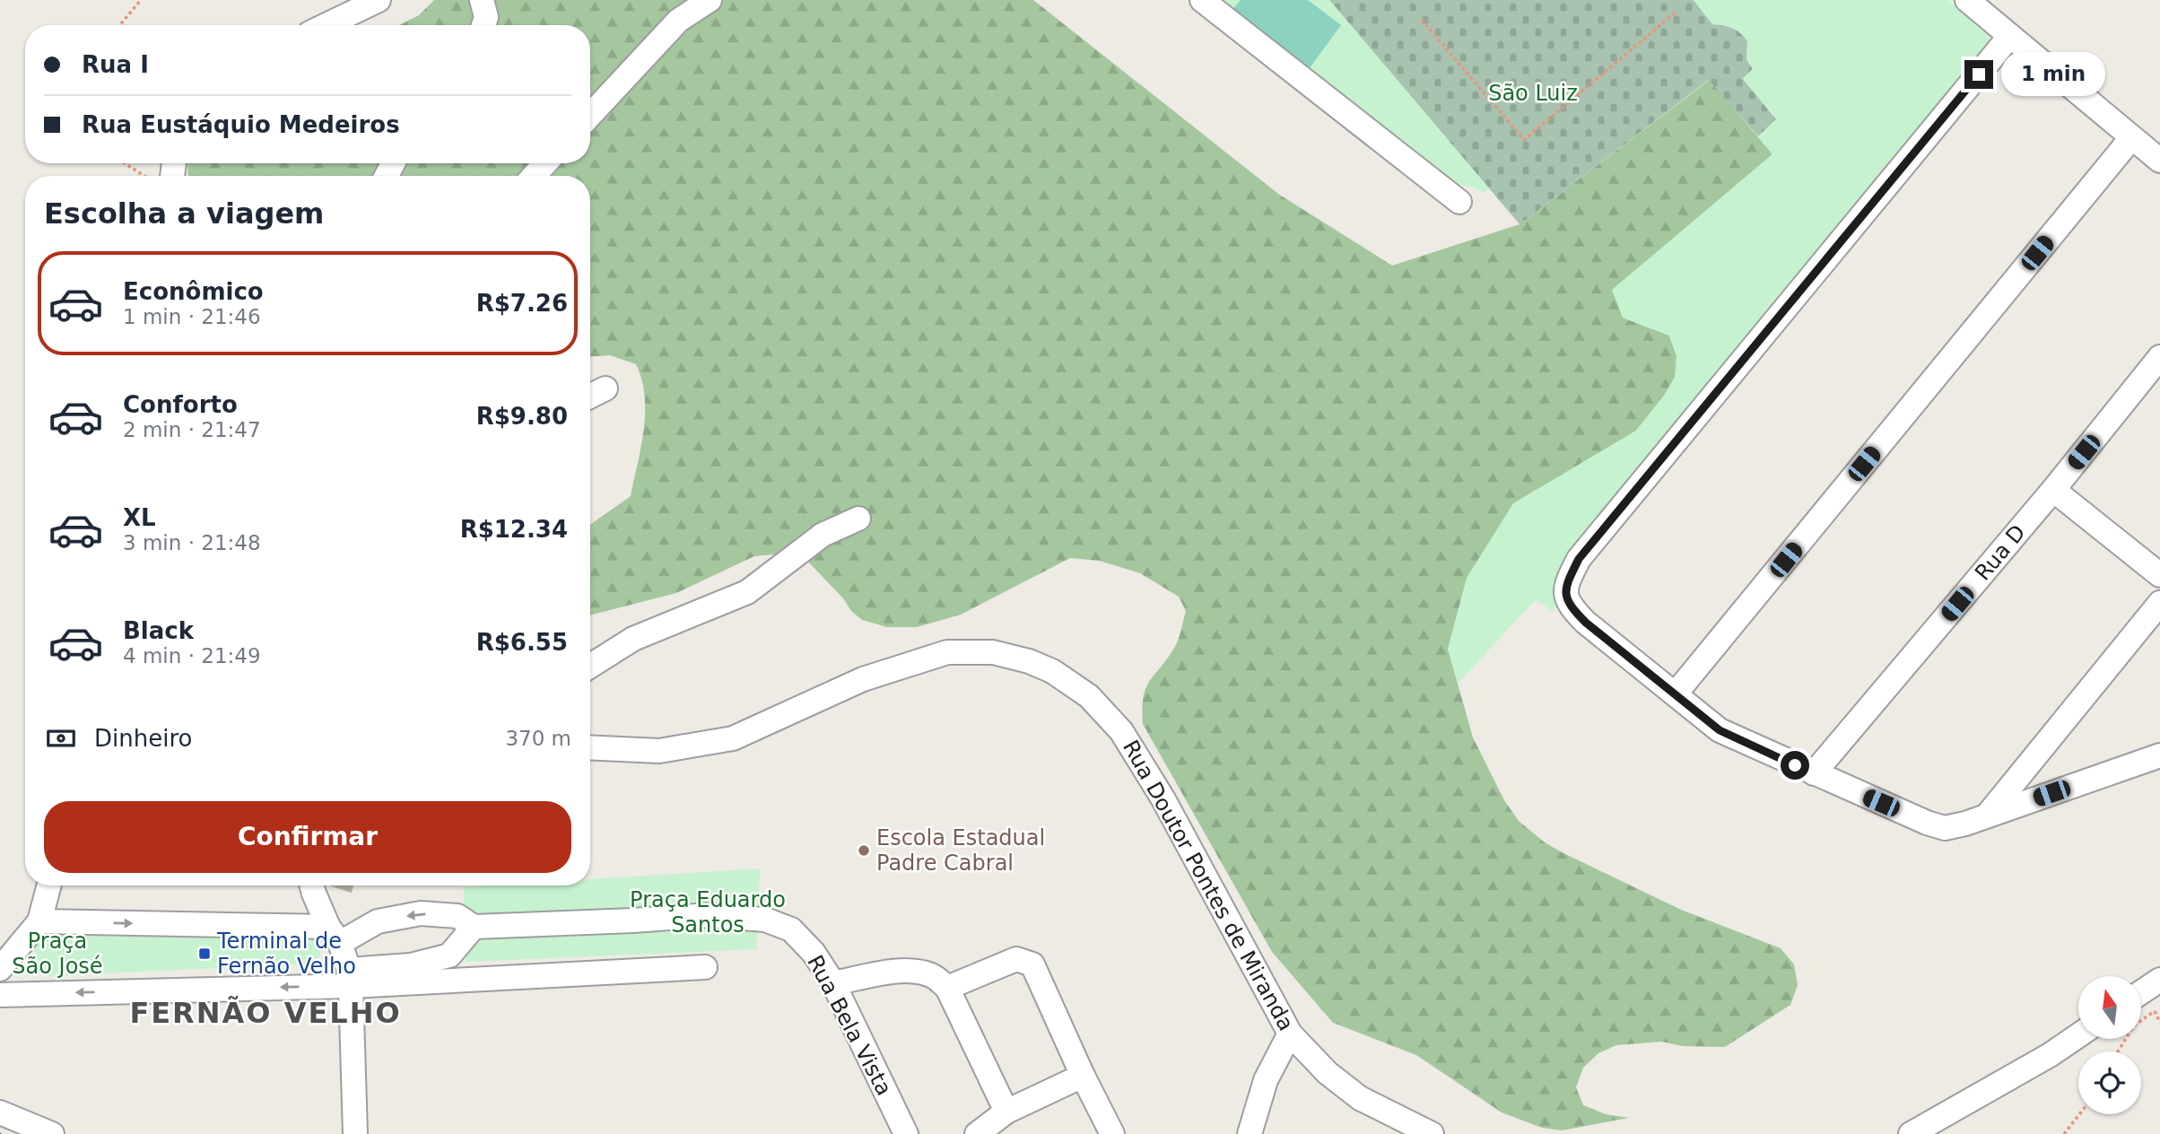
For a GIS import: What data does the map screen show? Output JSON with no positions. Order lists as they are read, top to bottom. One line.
{"streets":{"street":["Rua D","Rua Doutor Pontes de Miranda","Rua Bela Vista"]},"districts":["FERNÃO VELHO"],"parks":["São Luiz","Praça Eduardo Santos","Praça São José"],"places":{"other":["Escola Estadual Padre Cabral"],"transit":["Terminal de Fernão Velho"]},"north":"top","page":{"banner":["Rua I","Rua Eustáquio Medeiros"],"bubble":"1 min","heading":"Escolha a viagem","list":[{"name":"Econômico","note":"1 min · 21:46","value":"R$7.26"},{"name":"Conforto","note":"2 min · 21:47","value":"R$9.80"},{"name":"XL","note":"3 min · 21:48","value":"R$12.34"},{"name":"Black","note":"4 min · 21:49","value":"R$6.55"}],"pay":["Dinheiro","370 m"],"buttons":"Confirmar"}}
